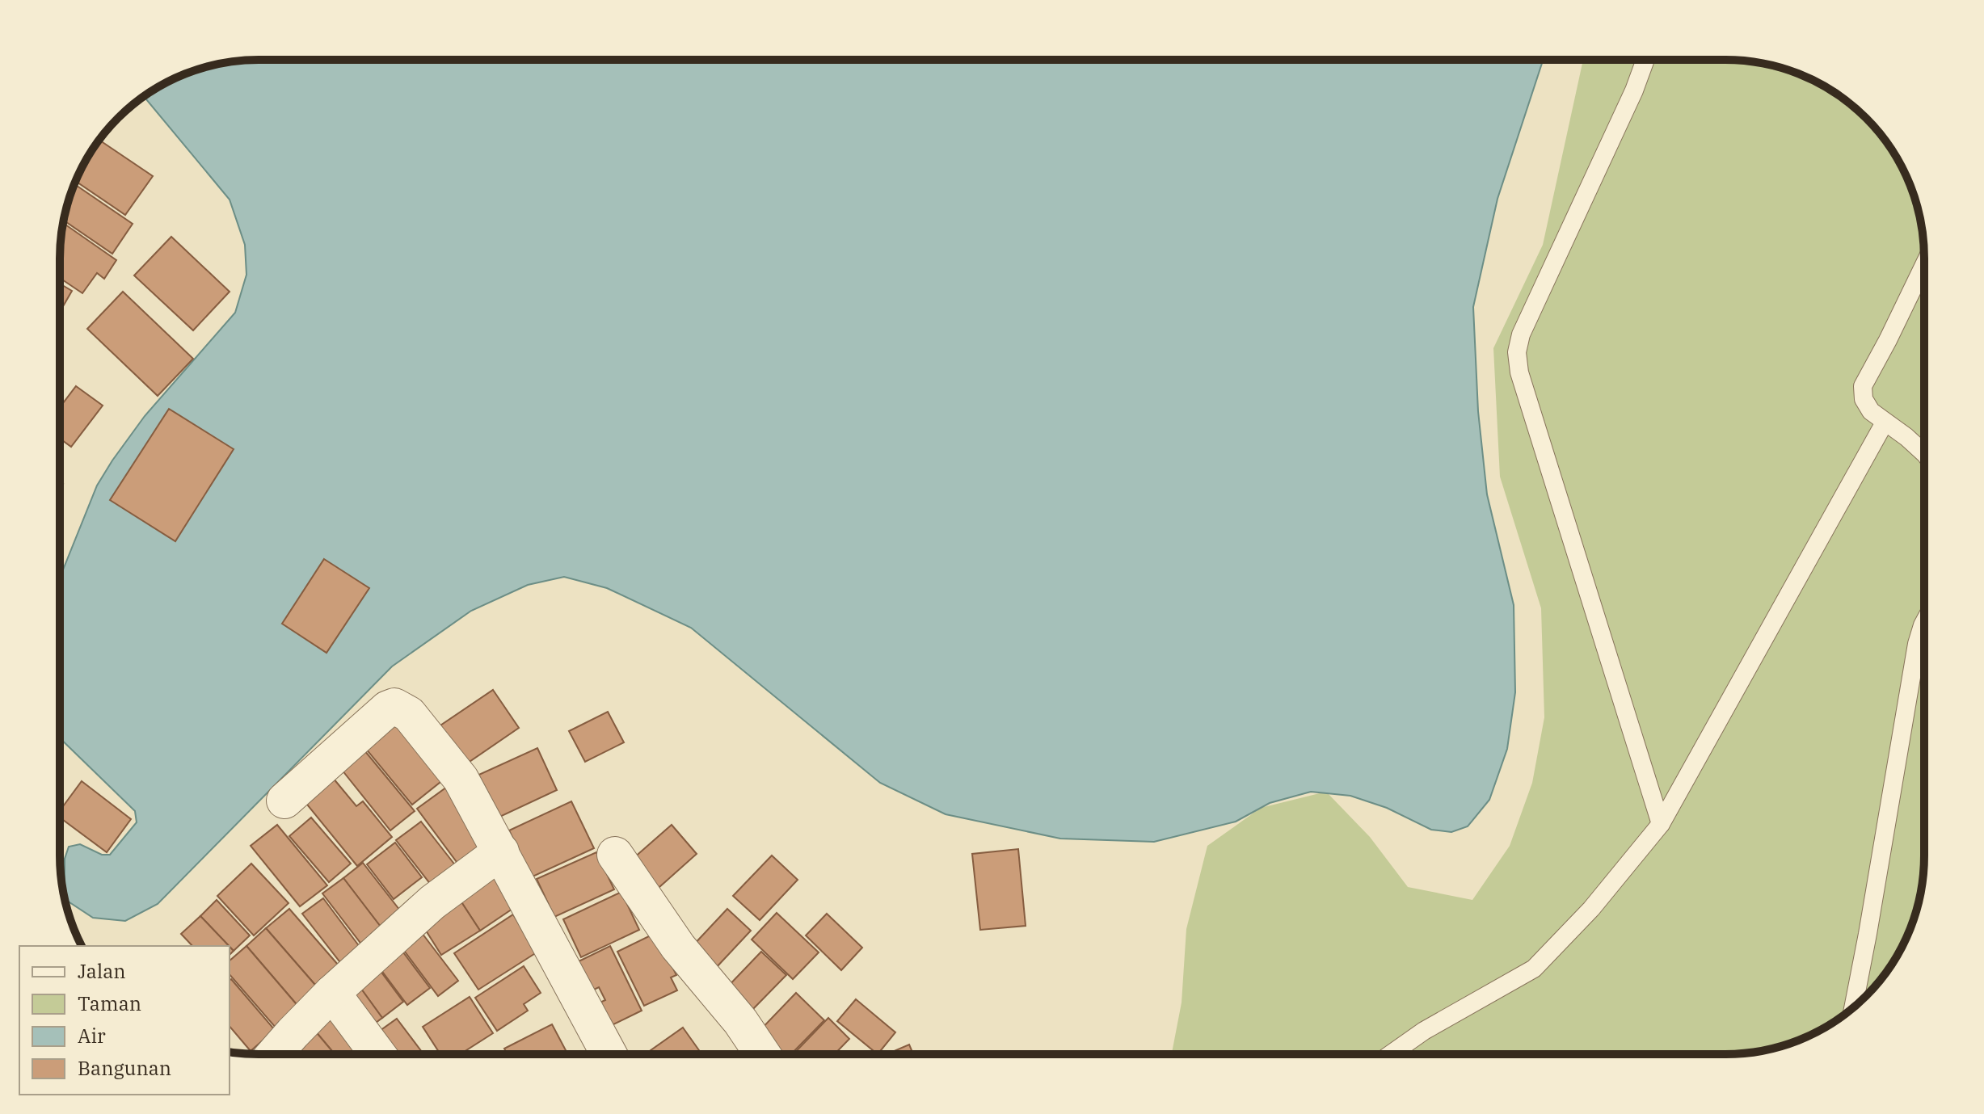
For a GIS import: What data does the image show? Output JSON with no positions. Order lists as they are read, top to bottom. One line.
{"legend":["Jalan","Taman","Air","Bangunan"]}
